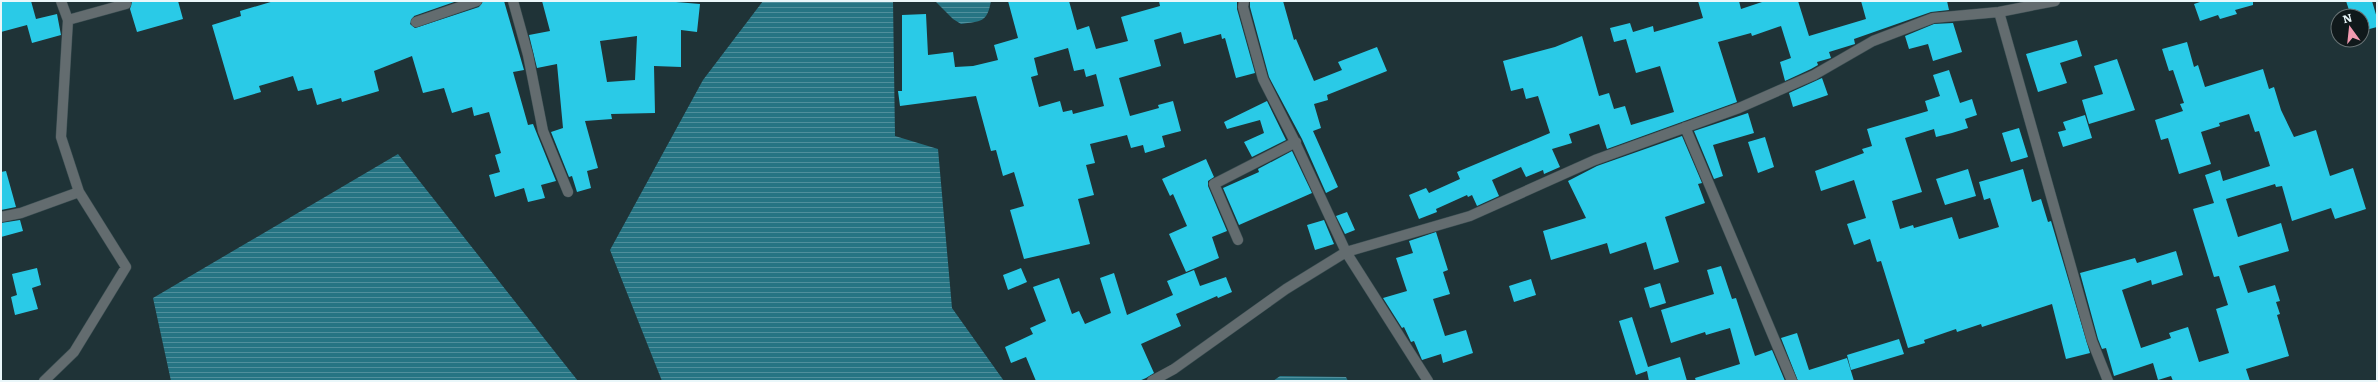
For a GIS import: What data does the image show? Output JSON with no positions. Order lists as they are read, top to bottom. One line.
{"north":"top"}
